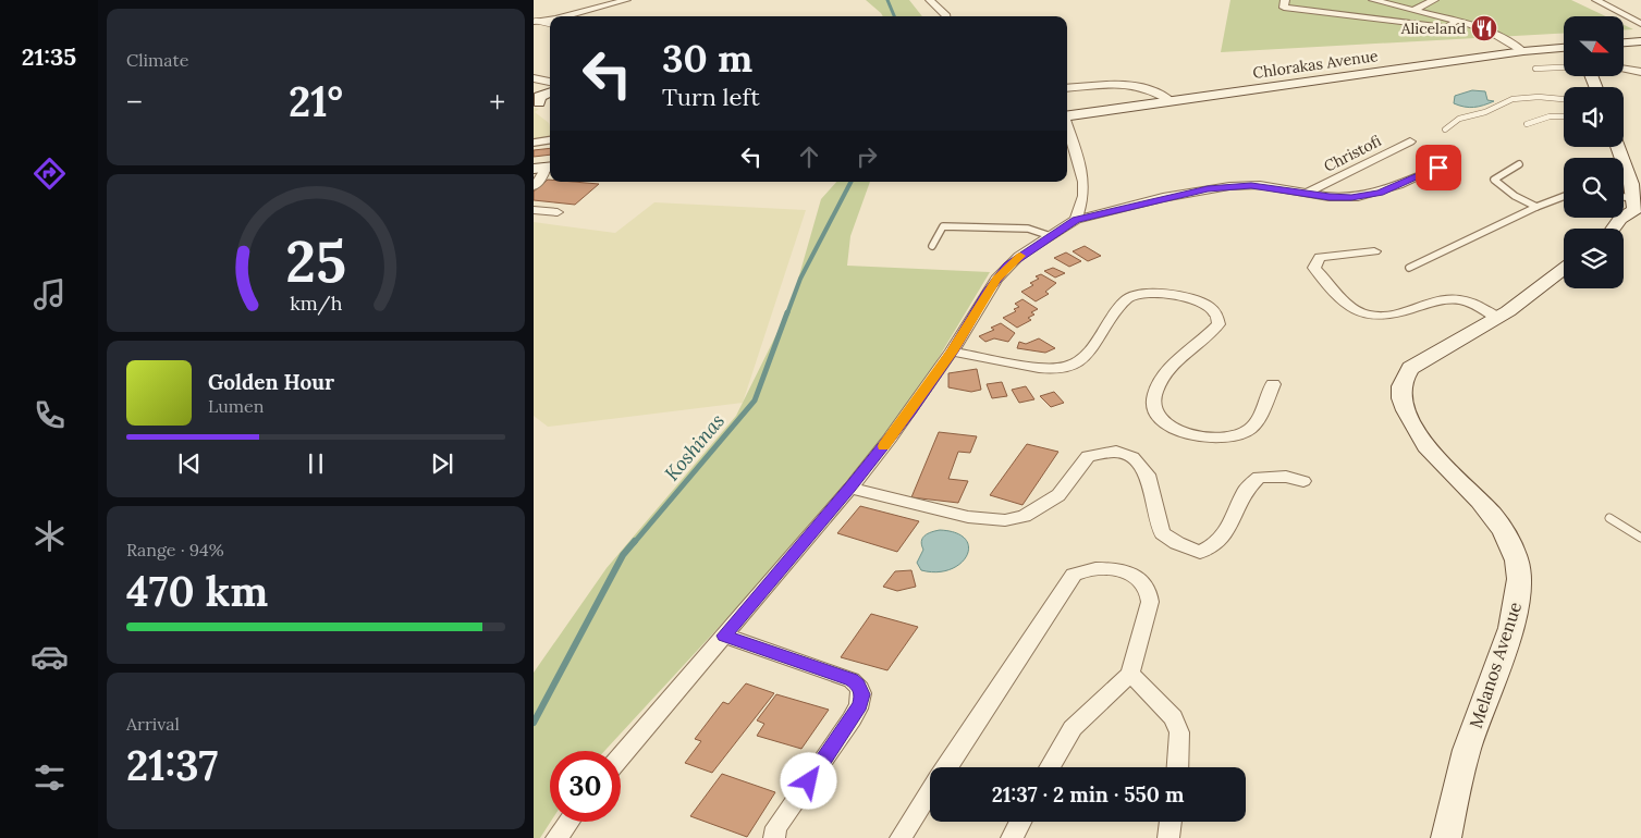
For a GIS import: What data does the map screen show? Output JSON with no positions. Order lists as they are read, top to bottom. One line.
{"streets":{"street":["Chlorakas Avenue","Christofi","Melanos Avenue"]},"water":["Koshinas"],"places":{"restaurant":["Aliceland"]},"north":"right","page":{"tabs":"21:35","tile":["Climate",["Range · 94%","470 km"],["Arrival","21:37"]],"turn":["30 m","Turn left"],"heat":["−","21°","+"],"song":["Golden Hour","Lumen"],"limit":"30","trip":"21:37 · 2 min · 550 m","gauge":["25","km/h"]}}
